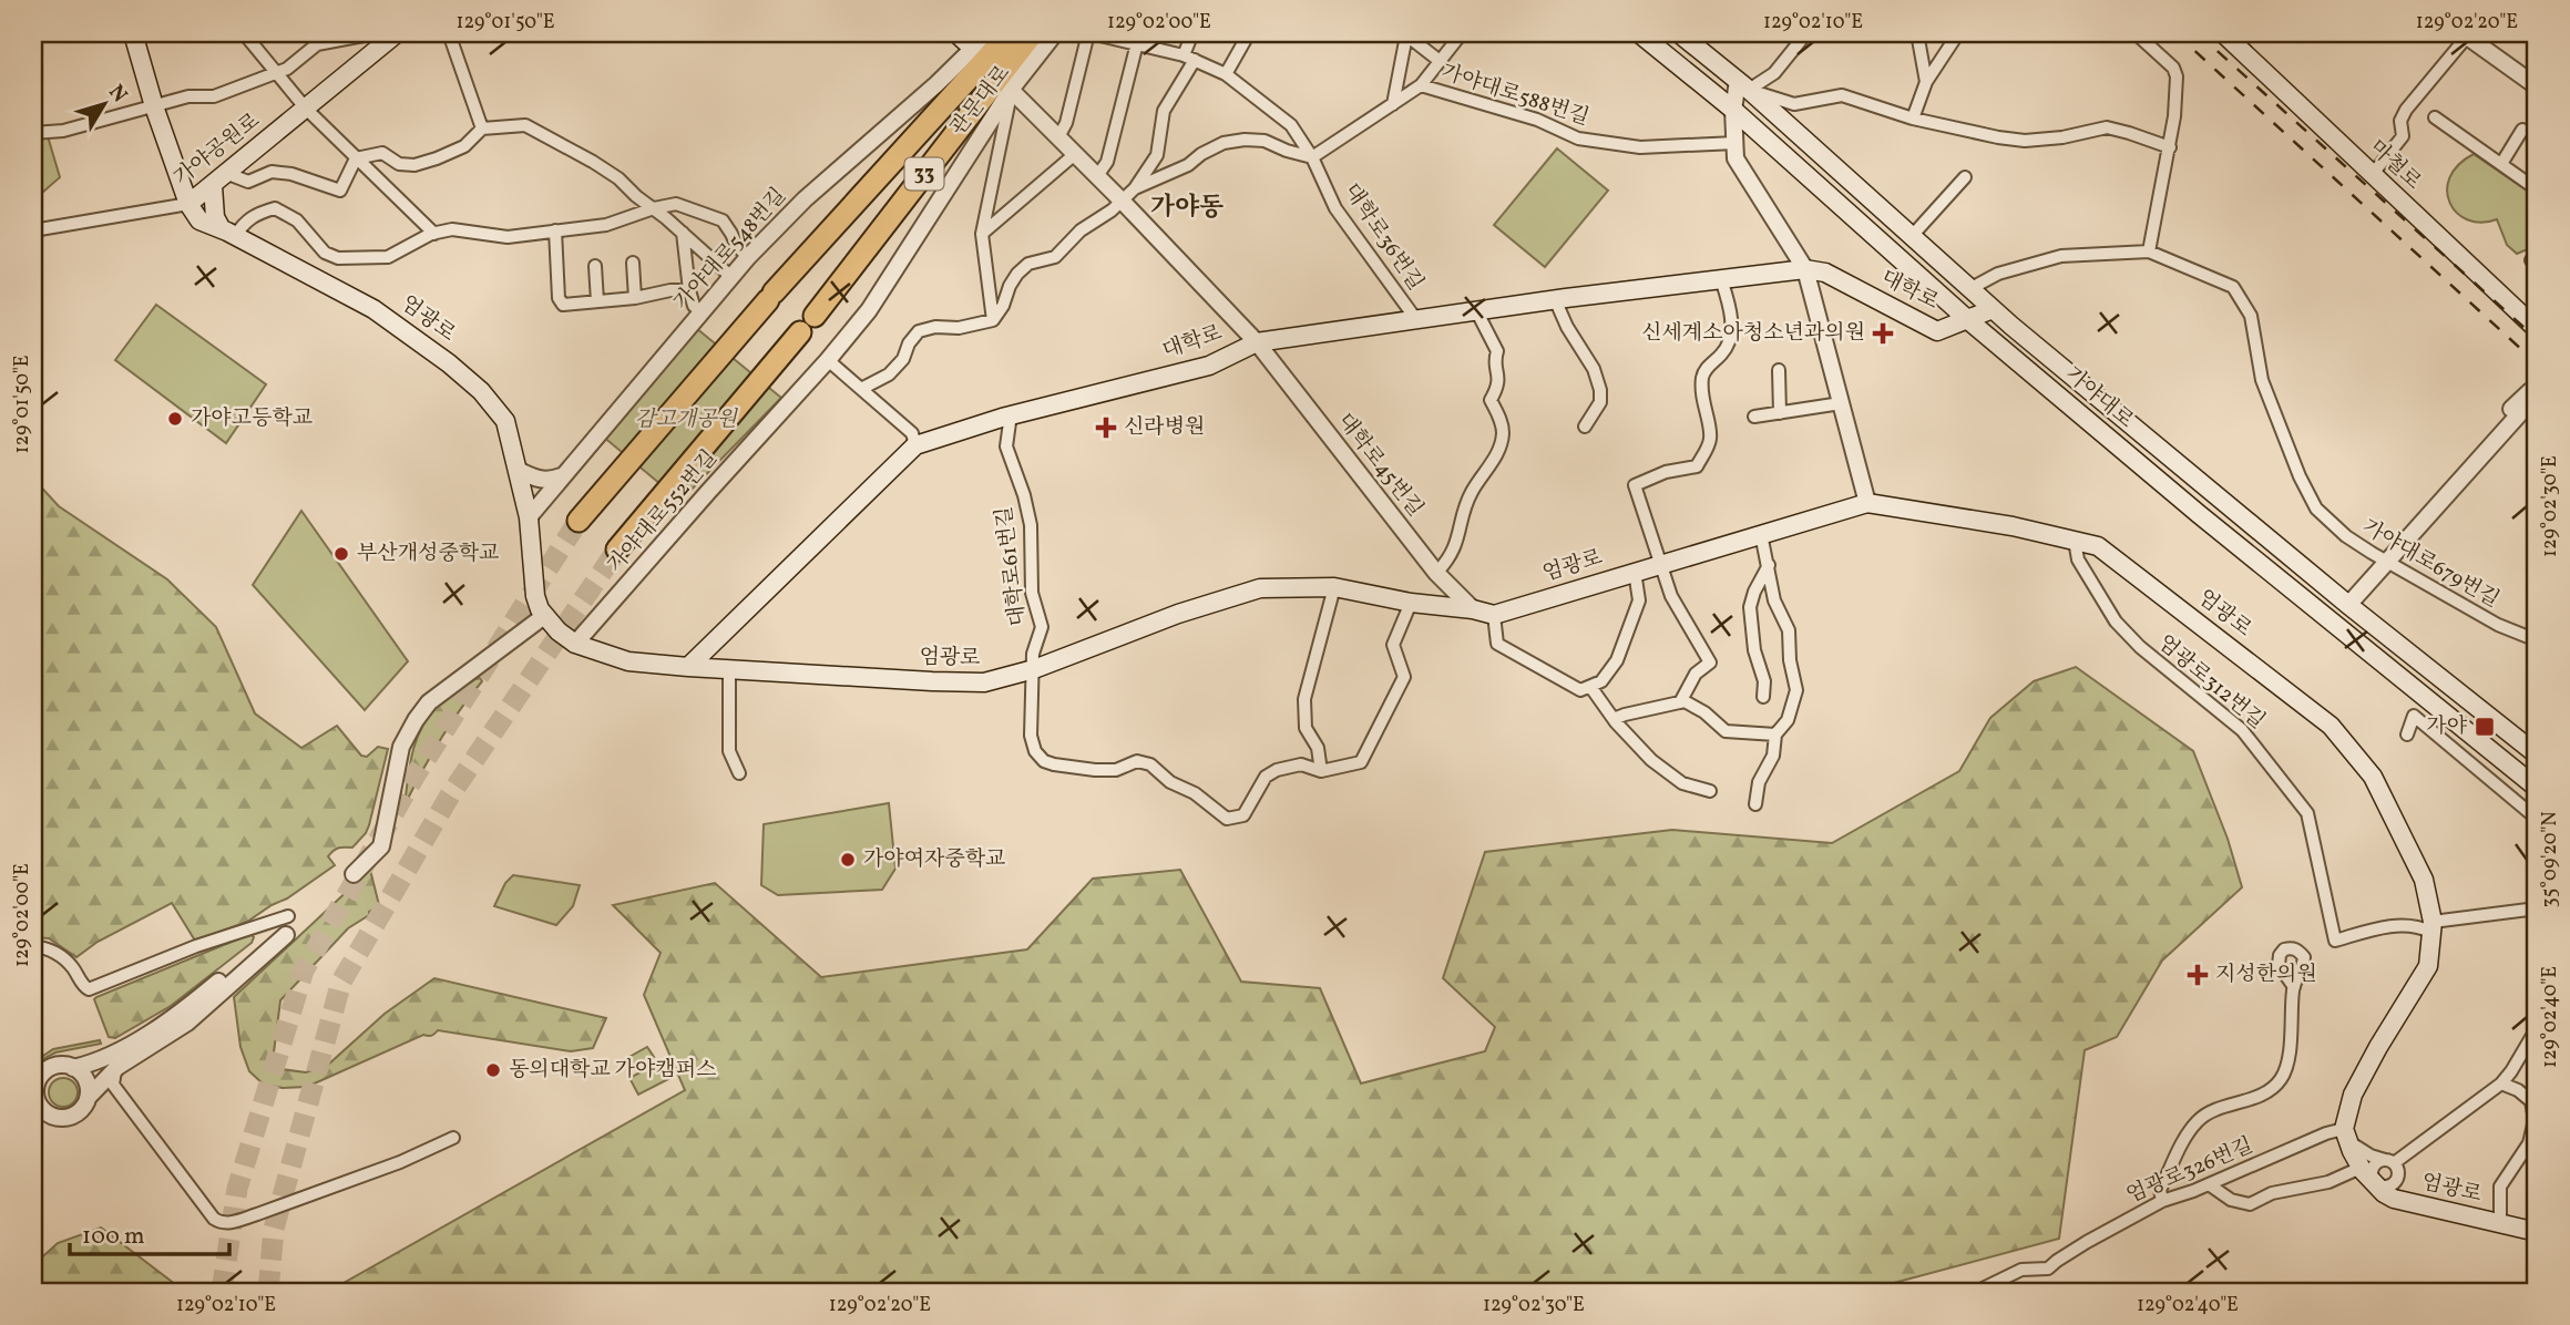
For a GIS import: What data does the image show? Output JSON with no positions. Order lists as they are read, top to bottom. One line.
{"streets":{"highway":["관문대로","33"],"main road":["가야공원로","마철로","대학로","엄광로","가야대로"],"street":["가야대로588번길","대학로36번길","가야대로548번길","대학로45번길","가야대로552번길","가야대로679번길","대학로61번길","엄광로312번길","엄광로326번길"]},"crossings":[["관문대로","가야대로552번길"],["가야공원로","엄광로"],["대학로36번길","대학로"],["가야대로548번길","엄광로"],["대학로","엄광로"],["대학로","가야대로"],["대학로","대학로45번길"],["대학로","대학로61번길"],["엄광로","대학로45번길"],["엄광로","가야대로552번길"],["엄광로","대학로61번길"],["엄광로","엄광로312번길"],["엄광로","엄광로326번길"],["가야대로","가야대로679번길"],["대학로45번길","가야대로552번길"]],"districts":["가야동"],"parks":["감고개공원"],"places":{"health":["신세계소아청소년과의원","신라병원","지성한의원"],"other":["가야고등학교","부산개성중학교","가야여자중학교","동의대학교 가야캠퍼스"],"transit":["가야"]},"scale_bar":"100 m","north":"top right","coordinates":["129°01'50\"E","129°02'00\"E","129°02'10\"E","129°02'20\"E","129°02'30\"E","35°09'20\"N","129°02'40\"E"]}
